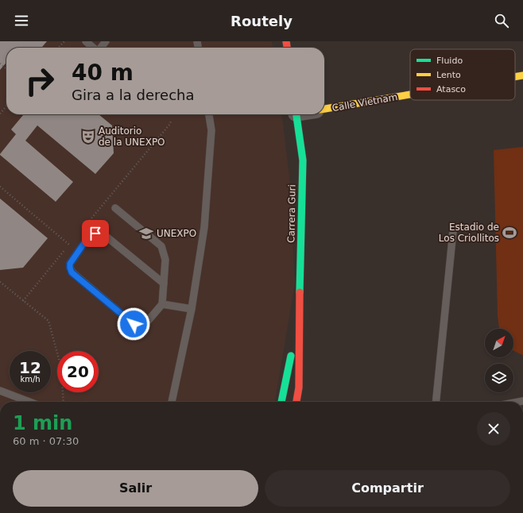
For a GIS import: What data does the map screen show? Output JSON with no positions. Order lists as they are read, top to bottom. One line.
{"streets":{"street":["Calle Vietnam","Carrera Guri"]},"places":{"theatre":["Auditorio de la UNEXPO"],"sports":["Estadio de Los Criollitos"],"school or university":["UNEXPO"]},"legend":["Fluido","Lento","Atasco"],"north":"top right","page":{"header":"Routely","turn":["40 m","Gira a la derecha"],"speed":"12 km/h","limit":"20","heading":["1 min","60 m · 07:30"],"buttons":["Salir","Compartir"]}}
